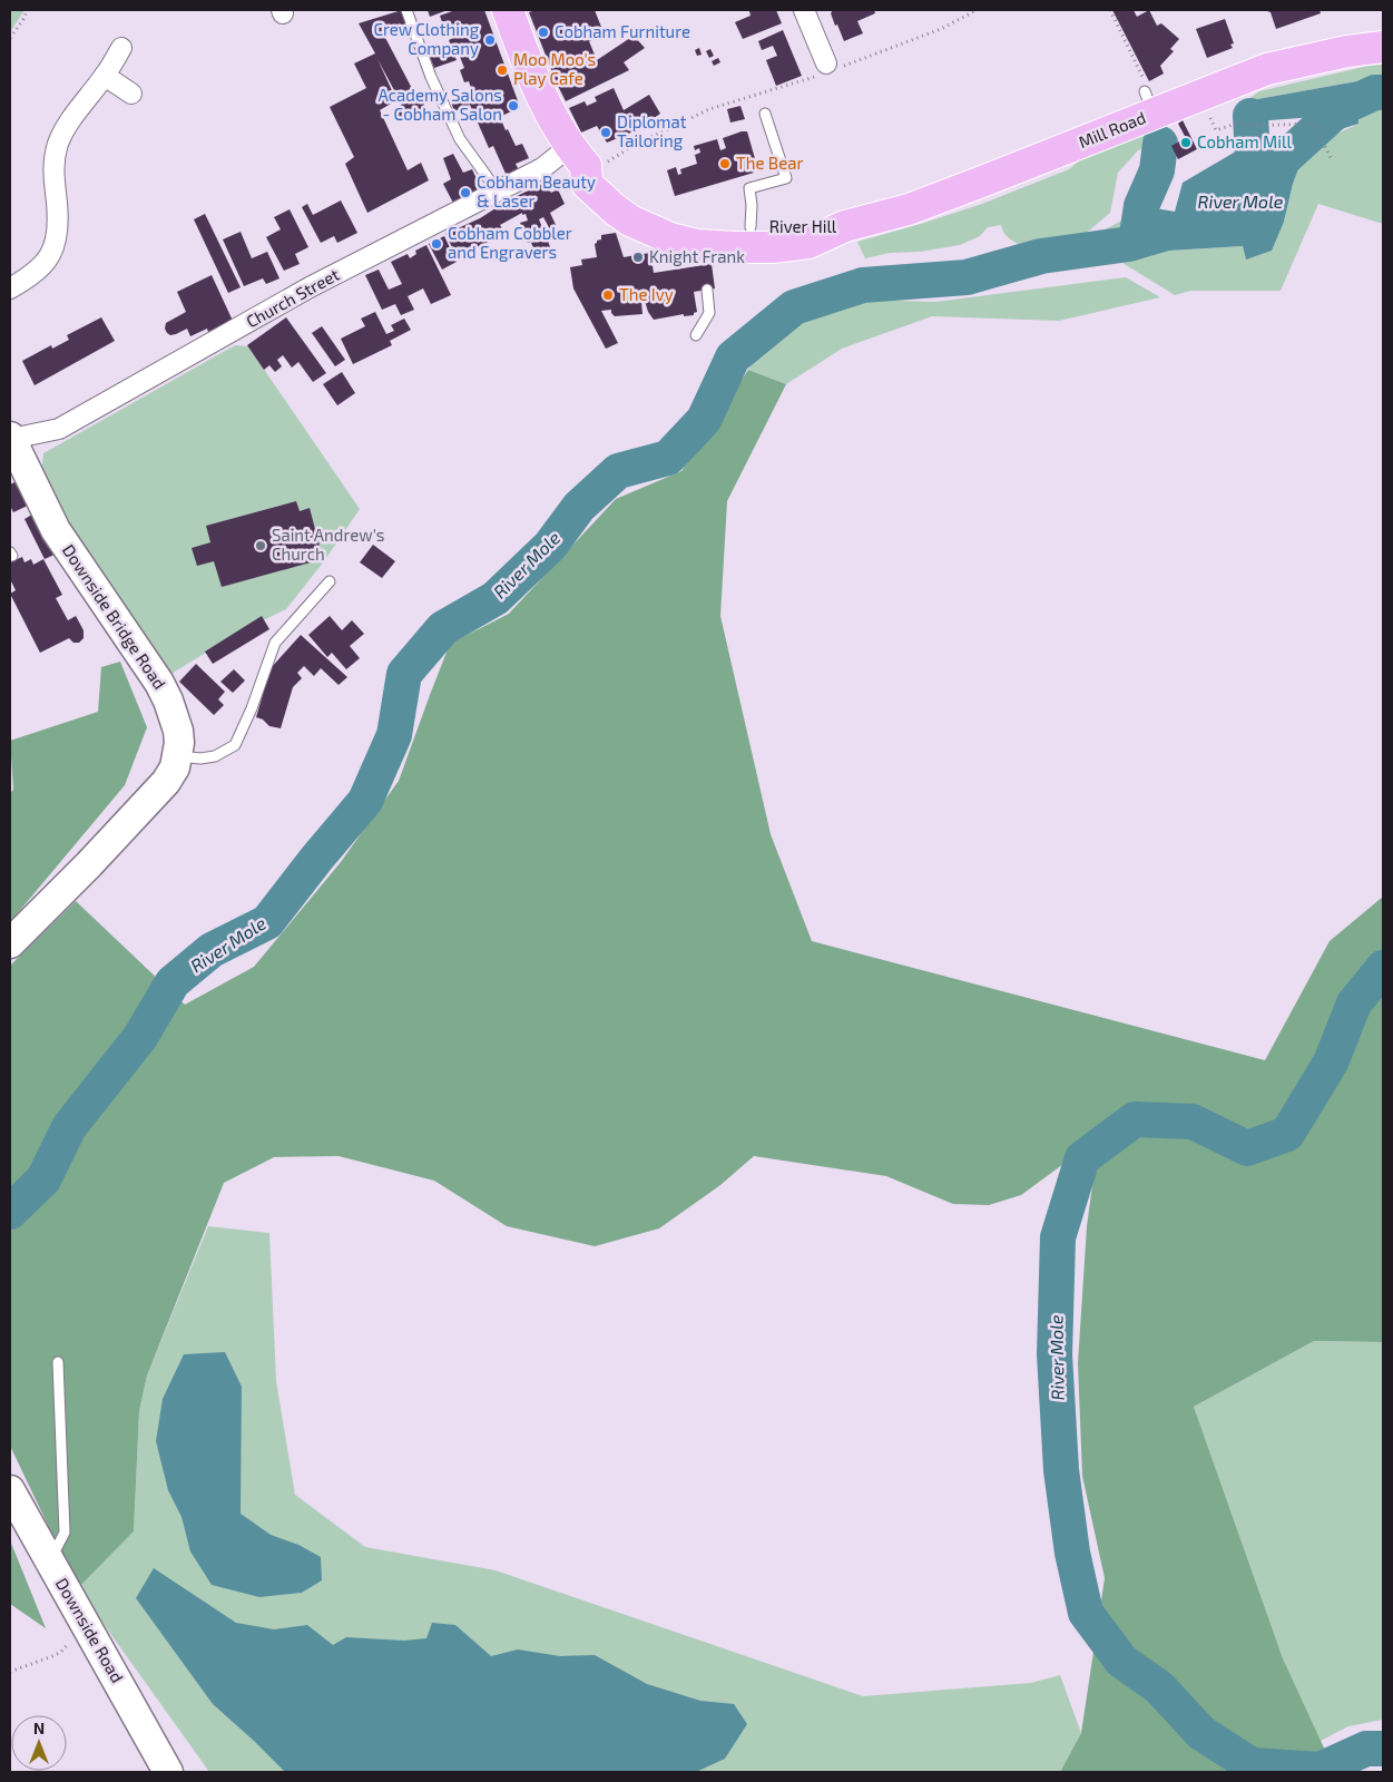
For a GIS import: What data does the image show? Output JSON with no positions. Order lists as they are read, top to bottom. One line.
{"streets":{"main road":["Mill Road","River Hill"],"street":["Church Street","Downside Bridge Road","Downside Road"]},"crossings":[["Mill Road","River Hill"],["River Hill","Church Street"],["Church Street","Downside Bridge Road"]],"water":["River Mole"],"places":["Cobham Furniture","Crew Clothing Company","Moo Moo's Play Cafe","Academy Salons - Cobham Salon","Diplomat Tailoring","Cobham Mill","The Bear","Cobham Beauty & Laser","Cobham Cobbler and Engravers","Knight Frank","The Ivy","Saint Andrew's Church"],"north":"top"}
